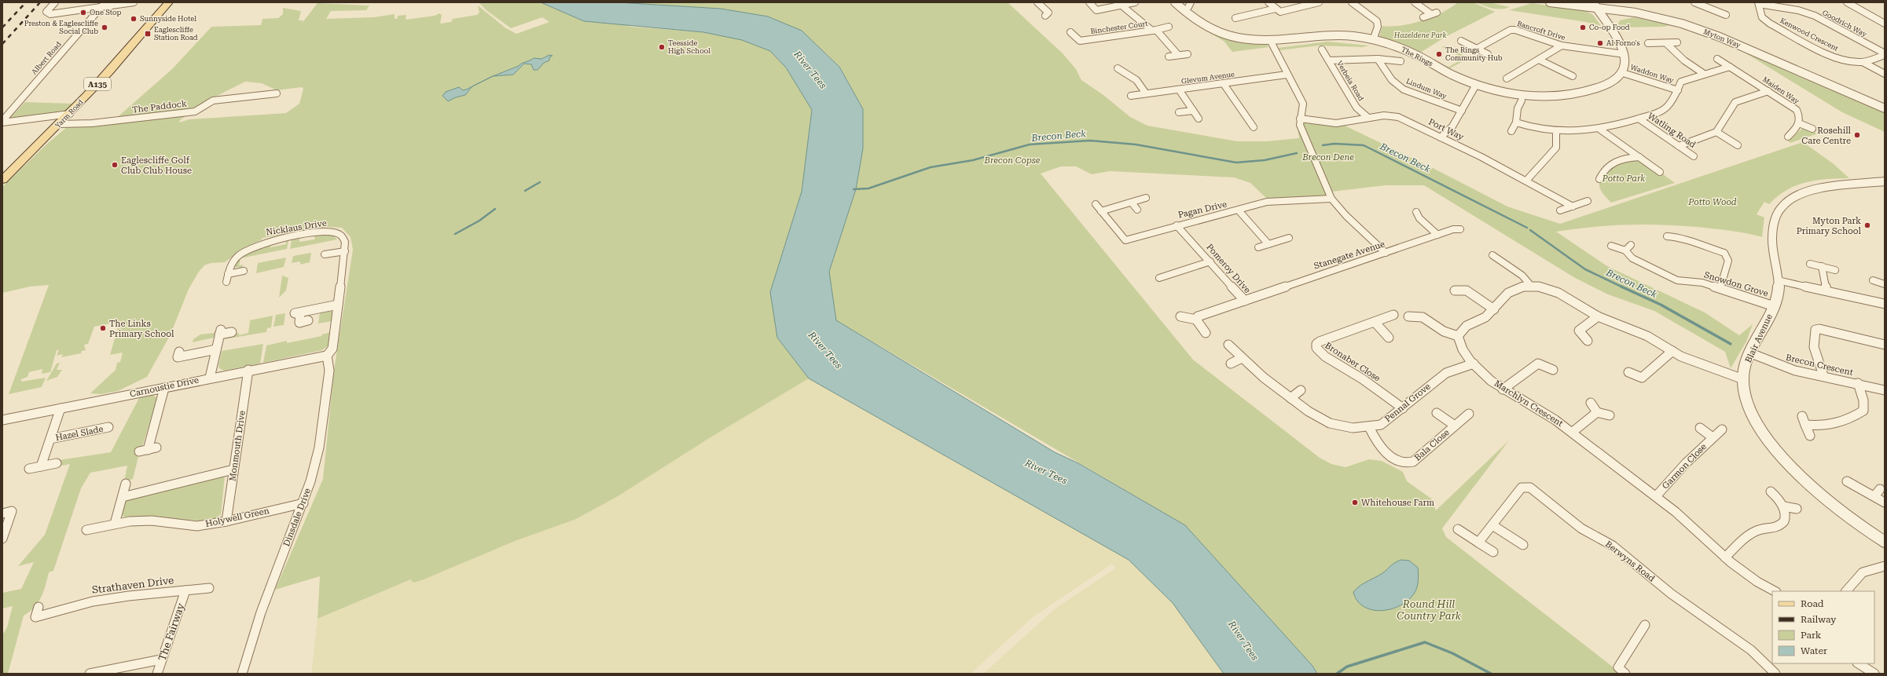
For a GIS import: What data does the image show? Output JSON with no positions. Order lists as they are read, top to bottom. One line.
{"streets":{"main road":["A135","Yarm Road"],"street":["Goodrich Way","Binchester Court","Bancroft Drive","Kenwood Crescent","Myton Way","The Rings","Albert Road","Waddon Way","Glevum Avenue","Verbeia Road","Lindum Way","Maiden Way","The Paddock","Port Way","Watling Road","Pagan Drive","Nicklaus Drive","Stanegate Avenue","Pomeroy Drive","Snowdon Grove","Blair Avenue","Bronaber Close","Brecon Crescent","Carnoustie Drive","Pennal Grove","Marchlyn Crescent","Hazel Slade","Bala Close","Monmouth Drive","Garmon Close","Holywell Green","Dinsdale Drive","Berwyns Road","Strathaven Drive","The Fairway"]},"crossings":[["Goodrich Way","Kenwood Crescent"],["Bancroft Drive","The Rings"],["The Rings","Waddon Way"],["Verbeia Road","Port Way"],["The Paddock","Yarm Road"],["Pagan Drive","Pomeroy Drive"],["Nicklaus Drive","Carnoustie Drive"],["Nicklaus Drive","Dinsdale Drive"],["Stanegate Avenue","Pomeroy Drive"],["Snowdon Grove","Blair Avenue"],["Blair Avenue","Brecon Crescent"],["Bronaber Close","Pennal Grove"],["Carnoustie Drive","Hazel Slade"],["Carnoustie Drive","Monmouth Drive"],["Carnoustie Drive","Dinsdale Drive"],["Pennal Grove","Marchlyn Crescent"],["Pennal Grove","Bala Close"],["Marchlyn Crescent","Garmon Close"],["Monmouth Drive","Holywell Green"],["Holywell Green","Dinsdale Drive"],["Strathaven Drive","The Fairway"]],"water":["River Tees","Brecon Beck"],"parks":["Hazeldene Park","Brecon Dene","Brecon Copse","Potto Park","Potto Wood","Round Hill Country Park"],"places":{"other":["One Stop","Sunnyside Hotel","Preston & Eaglescliffe Social Club","Co-op Food","Al Forno's","Teesside High School","The Rings Community Hub","Rosehill Care Centre","Eaglescliffe Golf Club Club House","Myton Park Primary School","The Links Primary School","Whitehouse Farm"],"transit":["Eaglescliffe Station Road"]},"legend":["Road","Railway","Park","Water"]}
